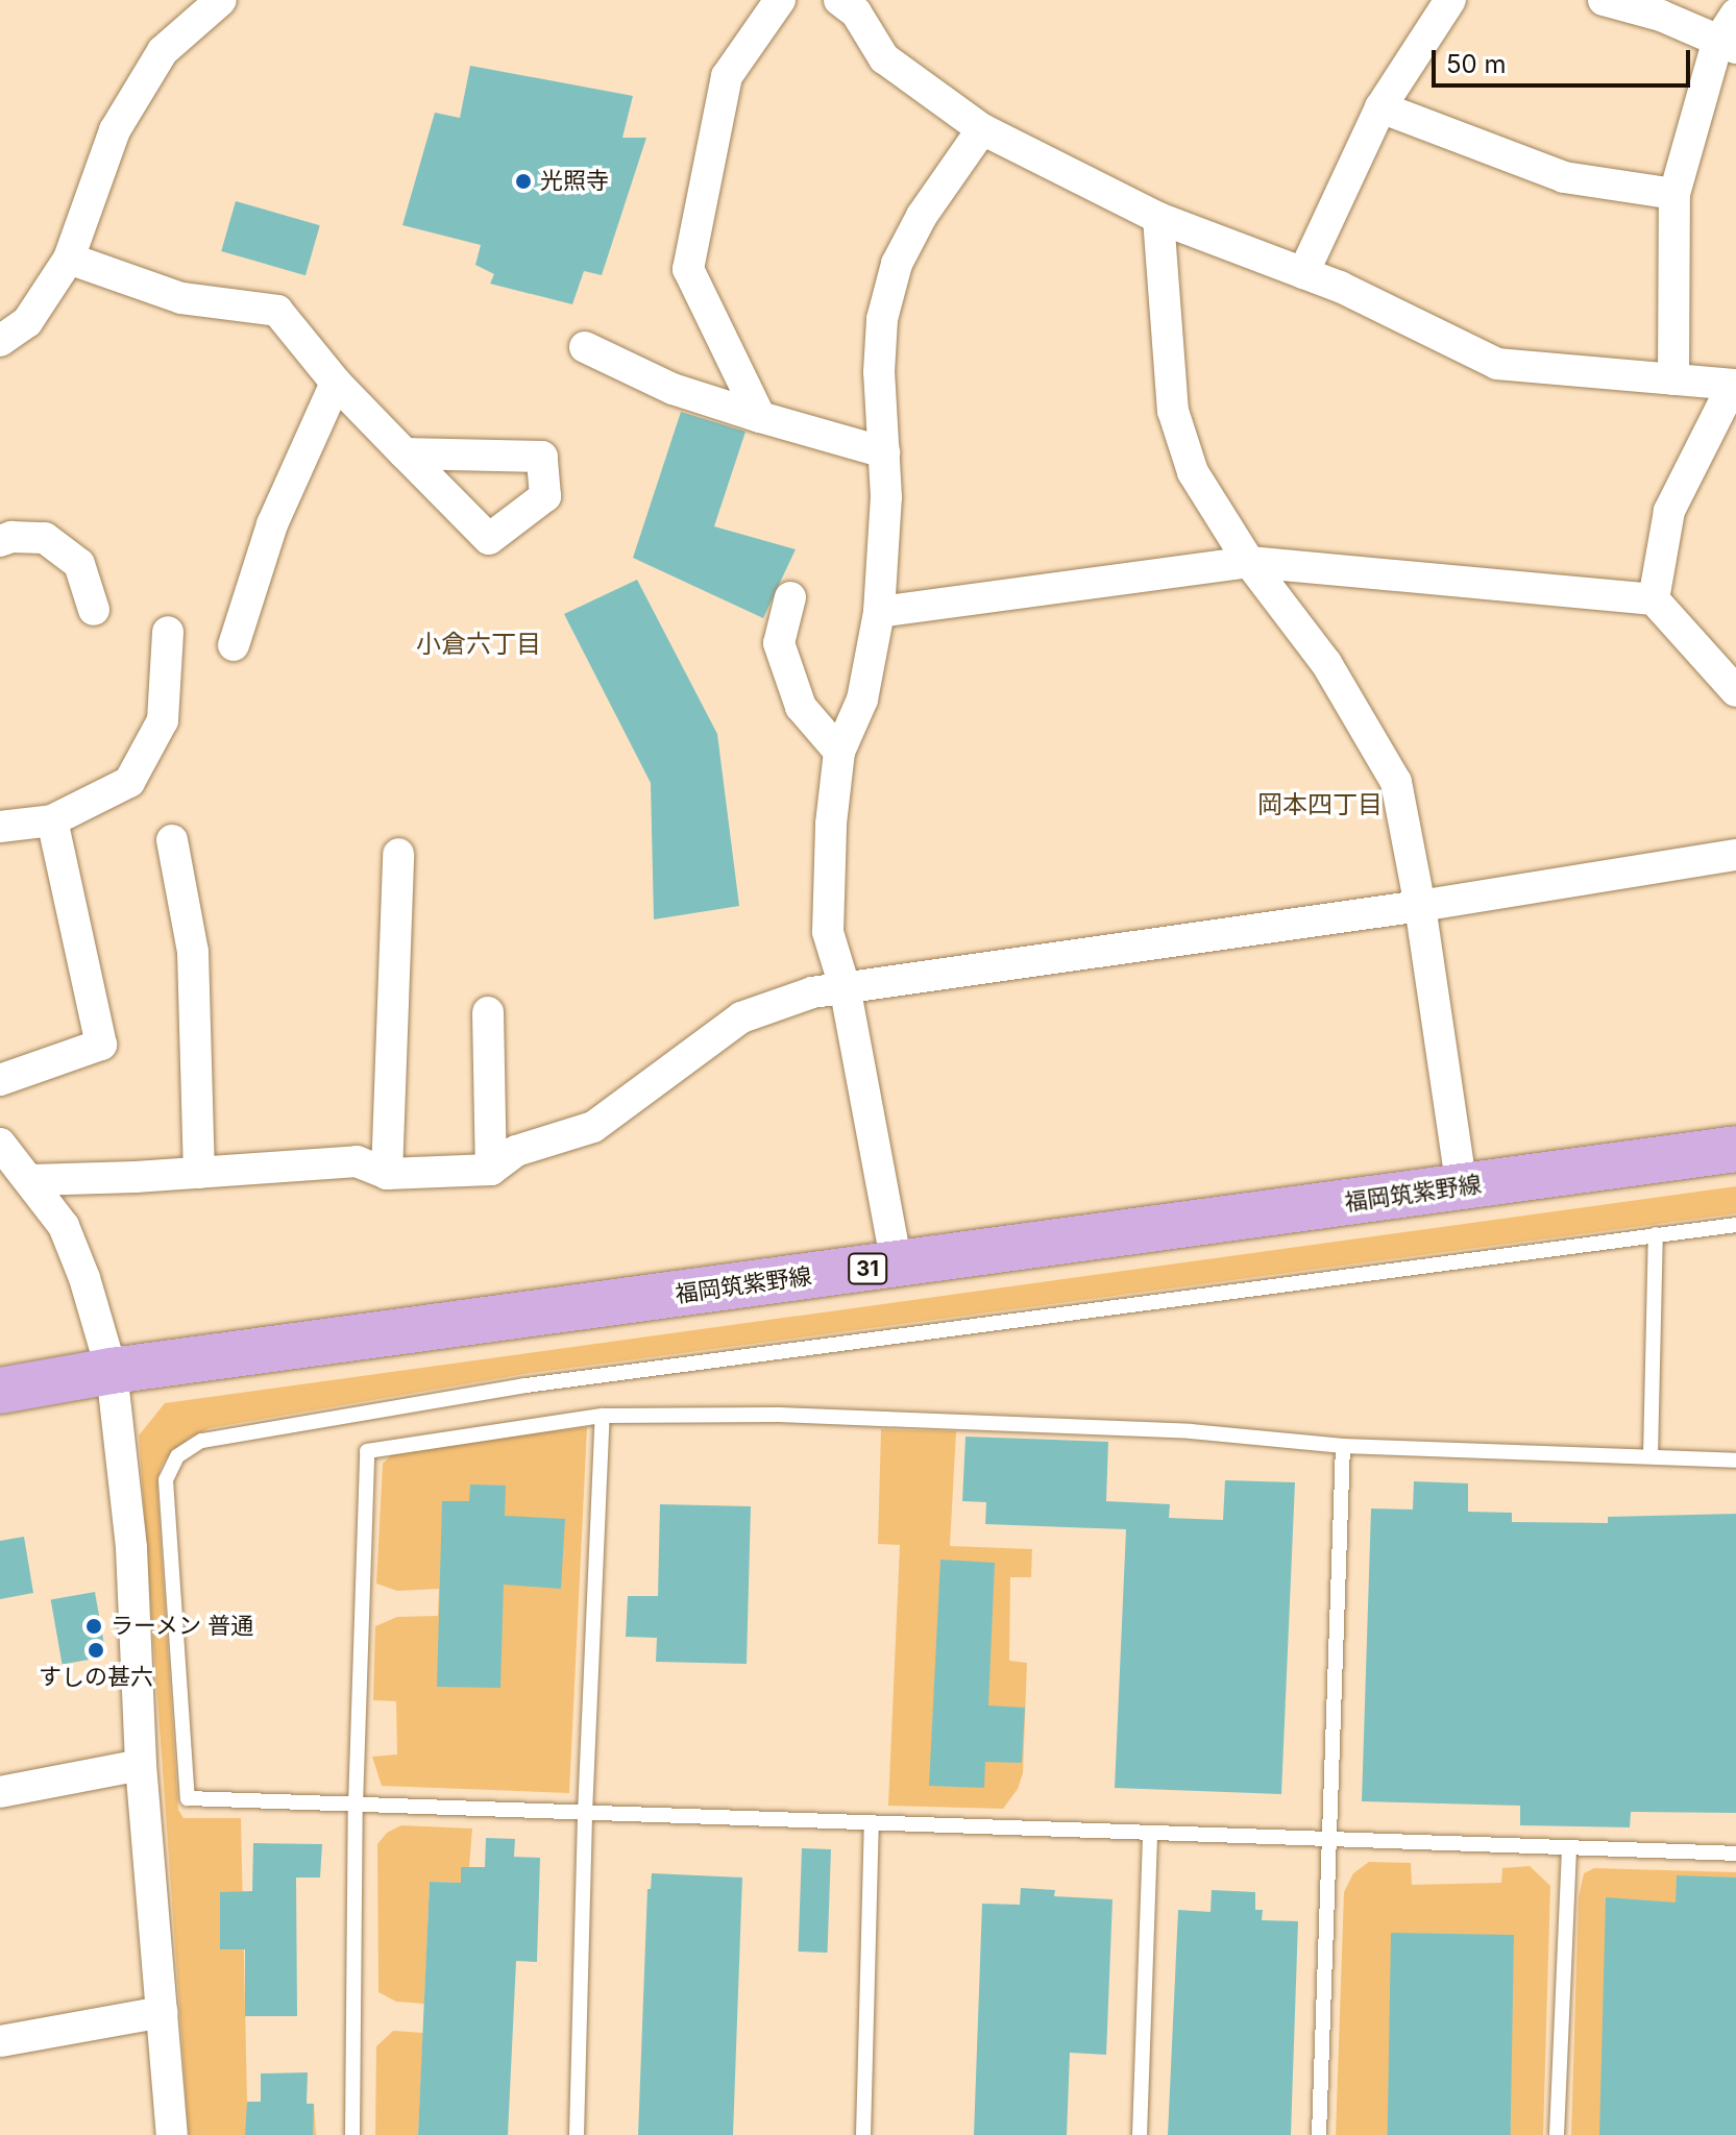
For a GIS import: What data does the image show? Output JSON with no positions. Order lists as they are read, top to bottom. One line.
{"streets":{"main road":["福岡筑紫野線","31"]},"districts":["小倉六丁目","岡本四丁目"],"places":["光照寺","ラーメン 普通","すしの甚六"],"scale_bar":"50 m"}
